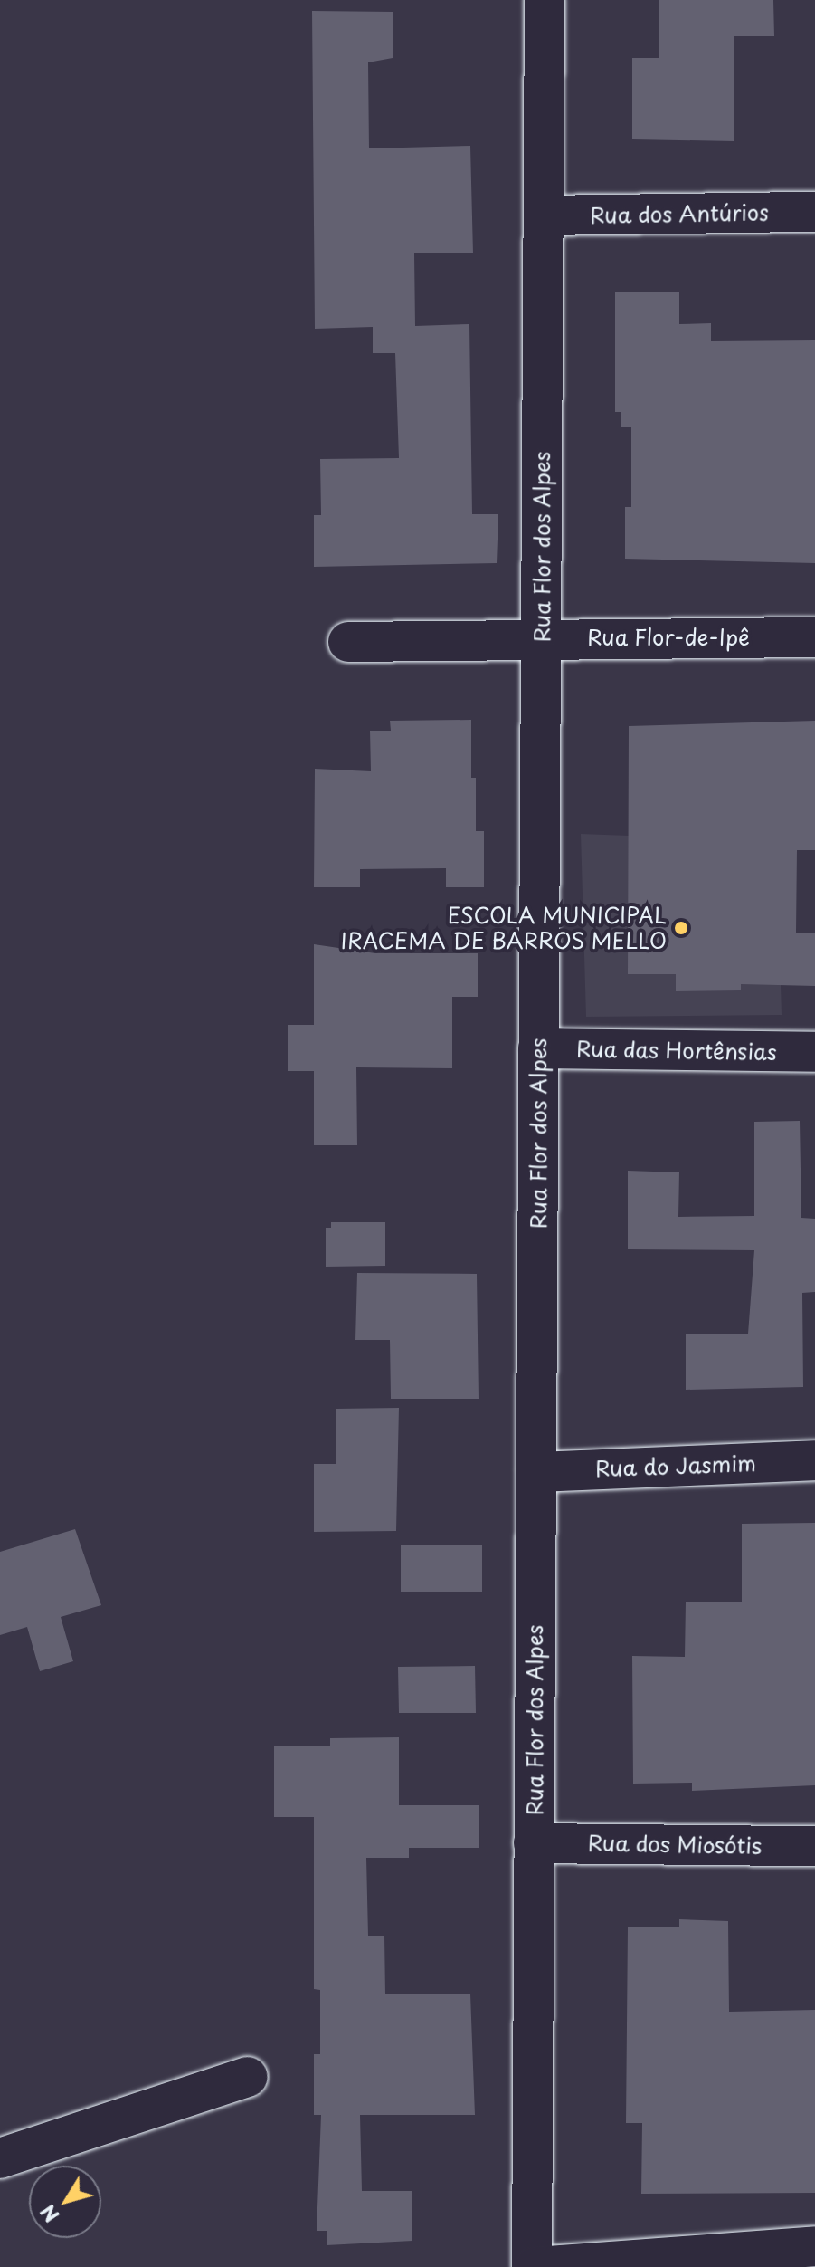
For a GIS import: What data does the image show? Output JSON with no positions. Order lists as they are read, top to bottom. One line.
{"streets":{"street":["Rua dos Antúrios","Rua Flor dos Alpes","Rua Flor-de-Ipê","Rua das Hortênsias","Rua do Jasmim","Rua dos Miosótis"]},"crossings":[["Rua dos Antúrios","Rua Flor dos Alpes"],["Rua Flor dos Alpes","Rua Flor-de-Ipê"],["Rua Flor dos Alpes","Rua das Hortênsias"],["Rua Flor dos Alpes","Rua do Jasmim"],["Rua Flor dos Alpes","Rua dos Miosótis"]],"places":["ESCOLA MUNICIPAL IRACEMA DE BARROS MELLO"],"north":"bottom left"}
